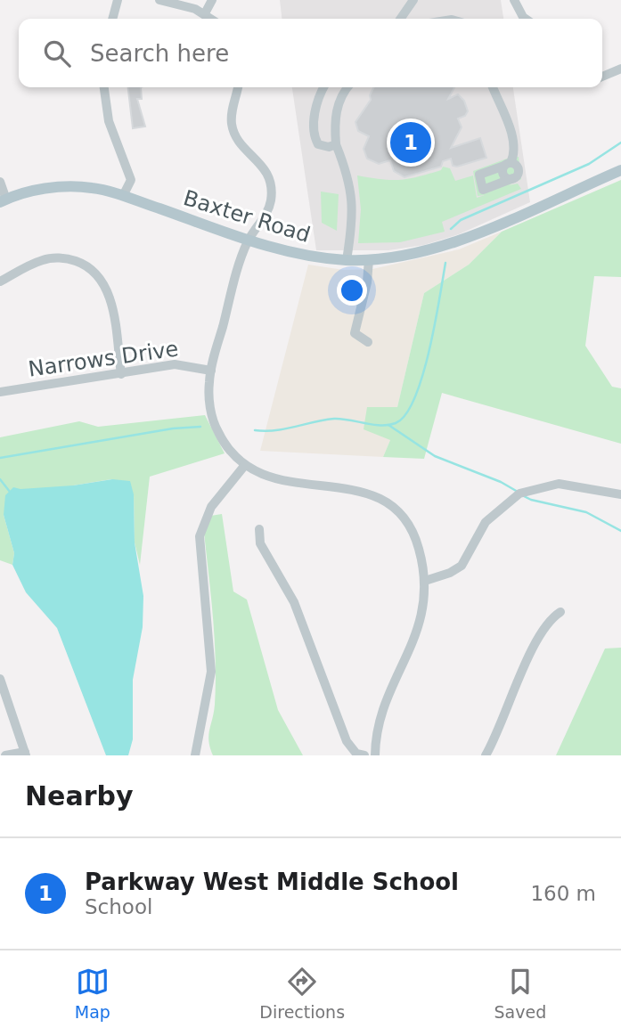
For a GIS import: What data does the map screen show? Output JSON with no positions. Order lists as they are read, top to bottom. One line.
{"streets":{"main road":["Baxter Road"],"street":["Narrows Drive"]},"page":{"search":"Search here","pins":"1","heading":"Nearby","list":[{"mark":"1","name":"Parkway West Middle School","note":"School","value":"160 m"}],"nav":["Map","Directions","Saved"]}}
